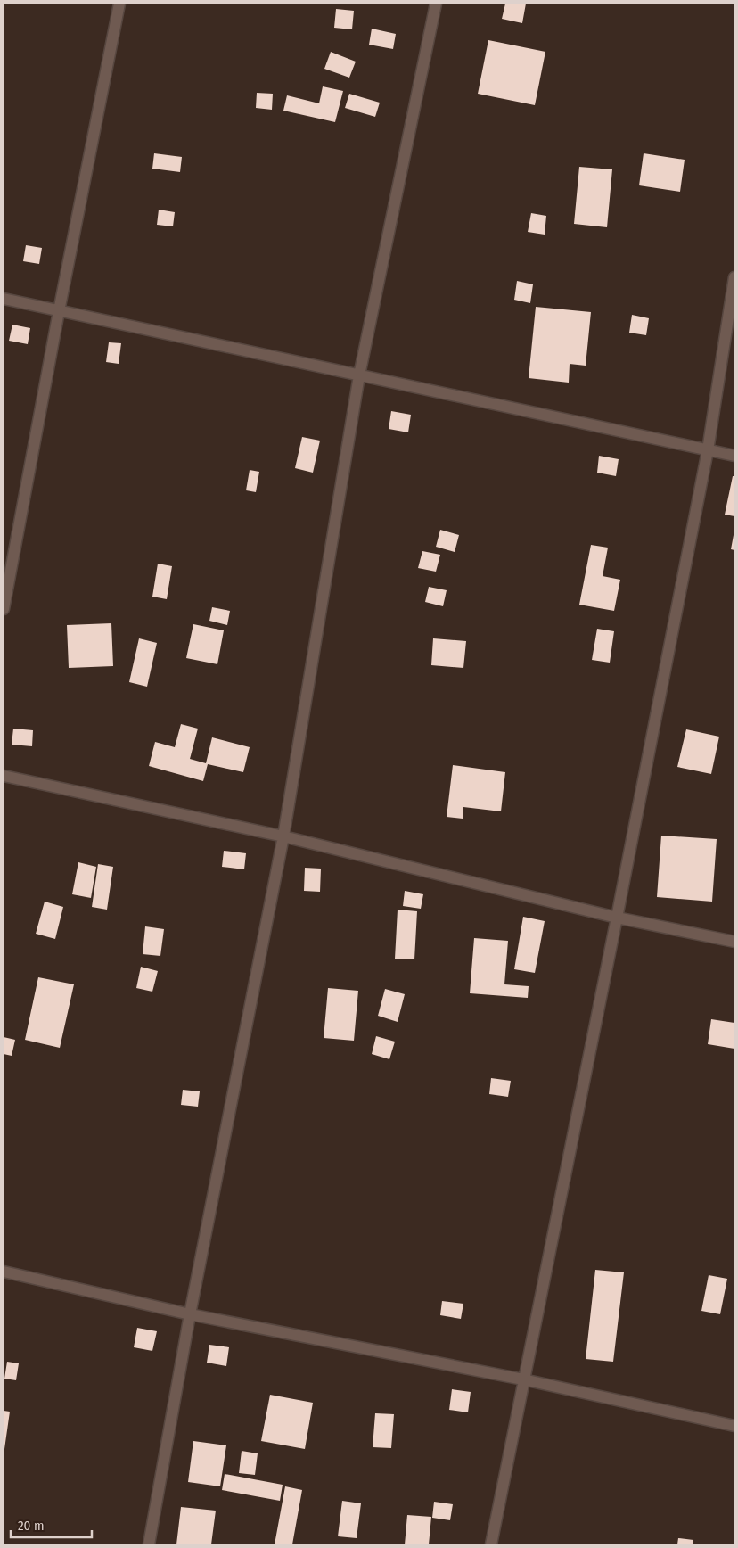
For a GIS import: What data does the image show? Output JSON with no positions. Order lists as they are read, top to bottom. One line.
{"scale_bar":"20 m"}
